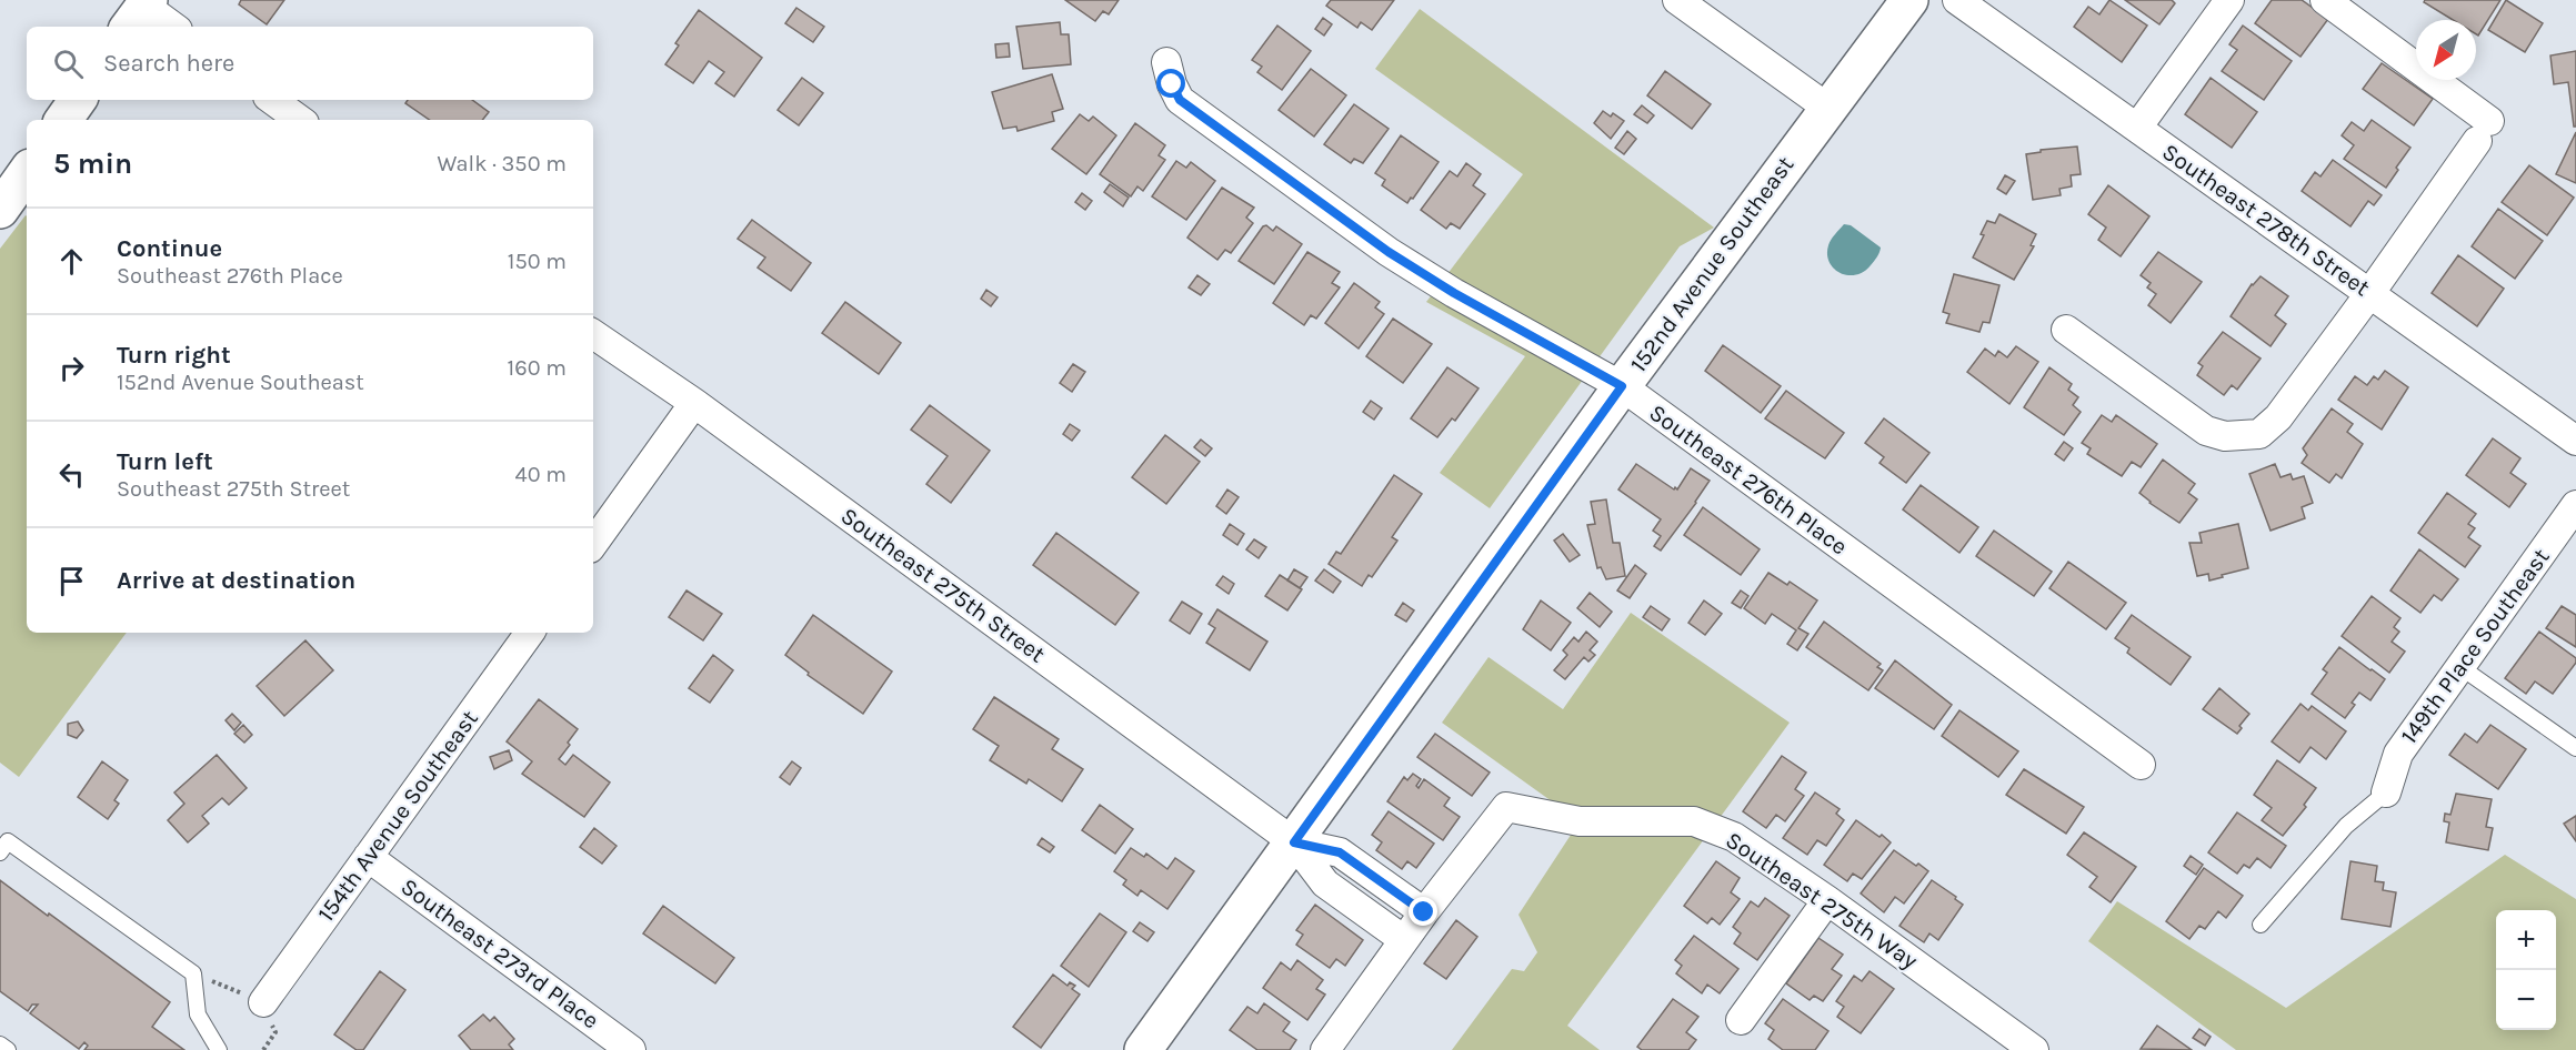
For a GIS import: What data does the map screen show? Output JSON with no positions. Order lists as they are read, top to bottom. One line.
{"streets":{"street":["Southeast 278th Street","152nd Avenue Southeast","Southeast 276th Place","Southeast 275th Street","149th Place Southeast","154th Avenue Southeast","Southeast 275th Way","Southeast 273rd Place"]},"crossings":[["152nd Avenue Southeast","Southeast 276th Place"],["152nd Avenue Southeast","Southeast 275th Street"],["Southeast 275th Street","Southeast 275th Way"],["154th Avenue Southeast","Southeast 273rd Place"]],"north":"bottom left","page":{"search":"Search here","heading":["5 min","Walk · 350 m"],"list":[["Continue","Southeast 276th Place","150 m"],["Turn right","152nd Avenue Southeast","160 m"],["Turn left","Southeast 275th Street","40 m"],"Arrive at destination"],"map_buttons":["+","−"]}}
